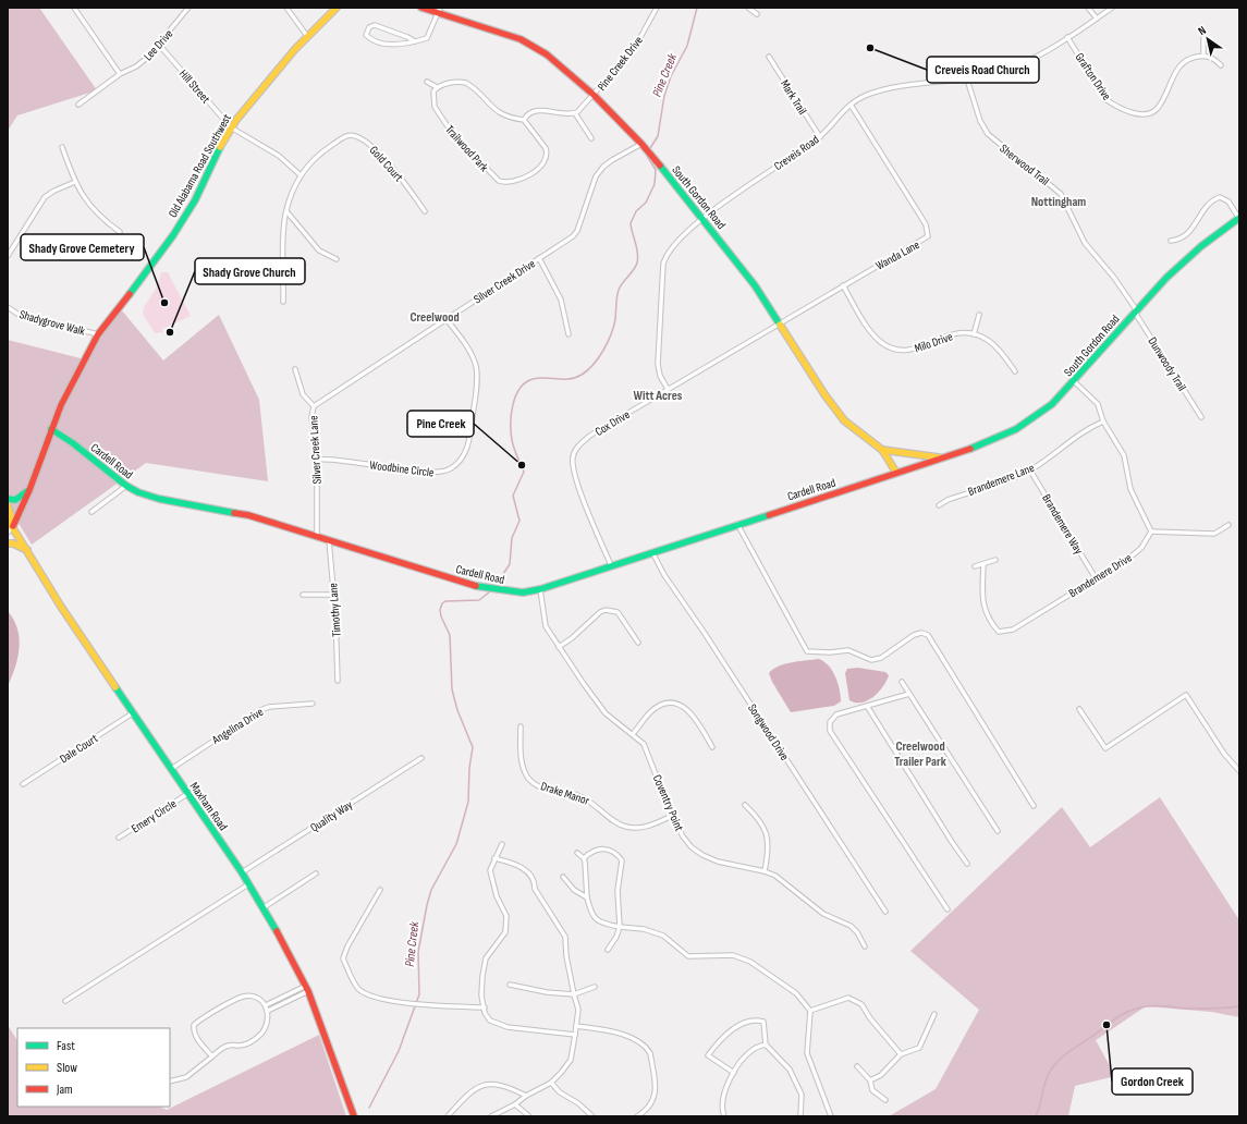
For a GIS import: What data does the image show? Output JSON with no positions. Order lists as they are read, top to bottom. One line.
{"streets":{"street":["Lee Drive","Pine Creek Drive","Grafton Drive","Hill Street","Mark Trail","Trailwood Park","Creveis Road","Gold Court","Sherwood Trail","Old Alabama Road Southwest","South Gordon Road","Wanda Lane","Silver Creek Drive","Shadygrove Walk","Milo Drive","Dunwoody Trail","Cox Drive","Silver Creek Lane","Cardell Road","Woodbine Circle","Brandemere Lane","Brandemere Way","Brandemere Drive","Timothy Lane","Angelina Drive","Songwood Drive","Dale Court","Drake Manor","Coventry Point","Maxham Road","Emery Circle","Quality Way"]},"crossings":[["Lee Drive","Hill Street"],["Pine Creek Drive","South Gordon Road"],["Grafton Drive","Creveis Road"],["Hill Street","Old Alabama Road Southwest"],["Mark Trail","Creveis Road"],["Creveis Road","Sherwood Trail"],["Creveis Road","South Gordon Road"],["Creveis Road","Wanda Lane"],["Creveis Road","Cox Drive"],["Sherwood Trail","South Gordon Road"],["Sherwood Trail","Dunwoody Trail"],["Old Alabama Road Southwest","Shadygrove Walk"],["Old Alabama Road Southwest","Cardell Road"],["Old Alabama Road Southwest","Maxham Road"],["South Gordon Road","Wanda Lane"],["South Gordon Road","Silver Creek Drive"],["South Gordon Road","Dunwoody Trail"],["South Gordon Road","Cox Drive"],["South Gordon Road","Cardell Road"],["Wanda Lane","Milo Drive"],["Wanda Lane","Cox Drive"],["Silver Creek Drive","Silver Creek Lane"],["Silver Creek Drive","Woodbine Circle"],["Cox Drive","Cardell Road"],["Silver Creek Lane","Cardell Road"],["Silver Creek Lane","Woodbine Circle"],["Cardell Road","Timothy Lane"],["Cardell Road","Songwood Drive"],["Cardell Road","Coventry Point"],["Brandemere Lane","Brandemere Way"],["Brandemere Way","Brandemere Drive"],["Angelina Drive","Maxham Road"],["Dale Court","Maxham Road"],["Drake Manor","Coventry Point"],["Maxham Road","Emery Circle"],["Maxham Road","Quality Way"]],"districts":["Nottingham","Creelwood","Witt Acres","Creelwood Trailer Park"],"water":["Pine Creek"],"places":["Creveis Road Church","Shady Grove Cemetery","Shady Grove Church","Pine Creek","Gordon Creek"],"legend":["Fast","Slow","Jam"],"north":"top left"}
